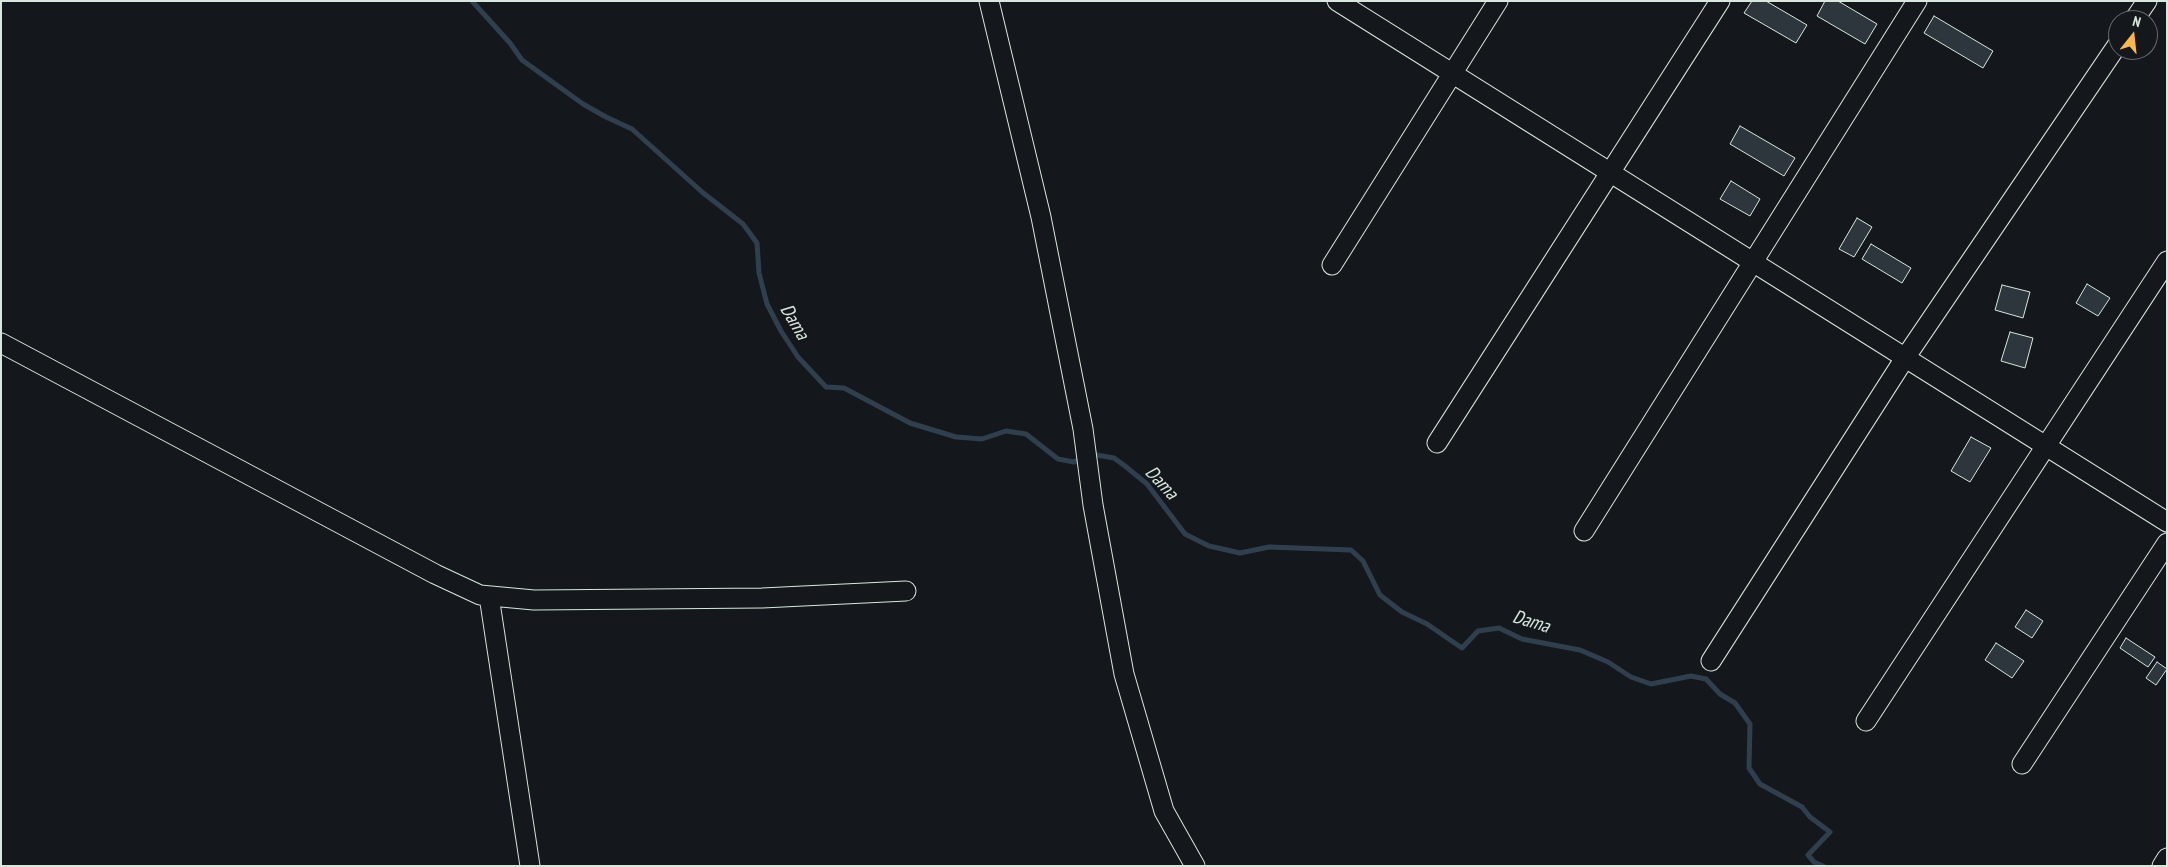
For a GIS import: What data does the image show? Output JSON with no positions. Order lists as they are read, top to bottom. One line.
{"water":["Dama"],"north":"top"}
